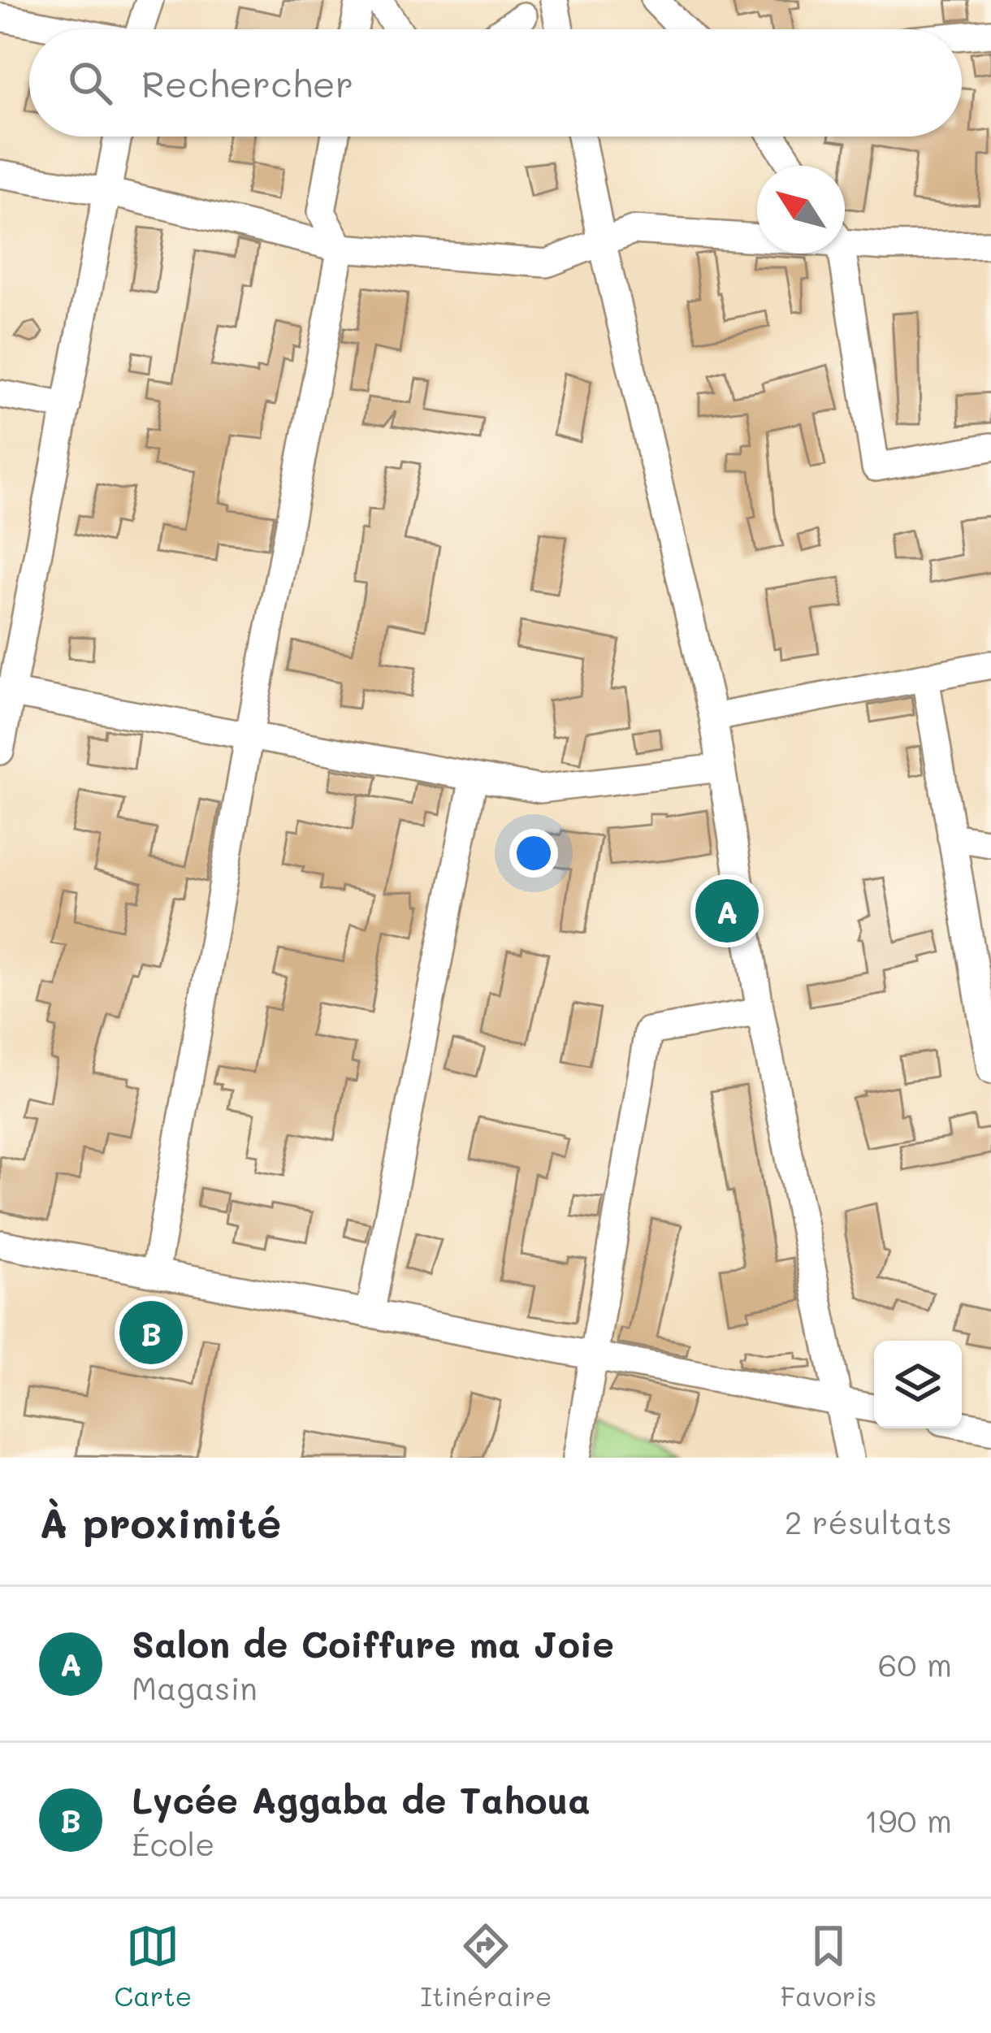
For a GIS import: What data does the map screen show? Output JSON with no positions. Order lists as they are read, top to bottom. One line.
{"north":"top left","page":{"search":"Rechercher","pins":["A","B"],"heading":["À proximité","2 résultats"],"list":[{"mark":"A","name":"Salon de Coiffure ma Joie","note":"Magasin","value":"60 m"},{"mark":"B","name":"Lycée Aggaba de Tahoua","note":"École","value":"190 m"}],"nav":["Carte","Itinéraire","Favoris"]}}
